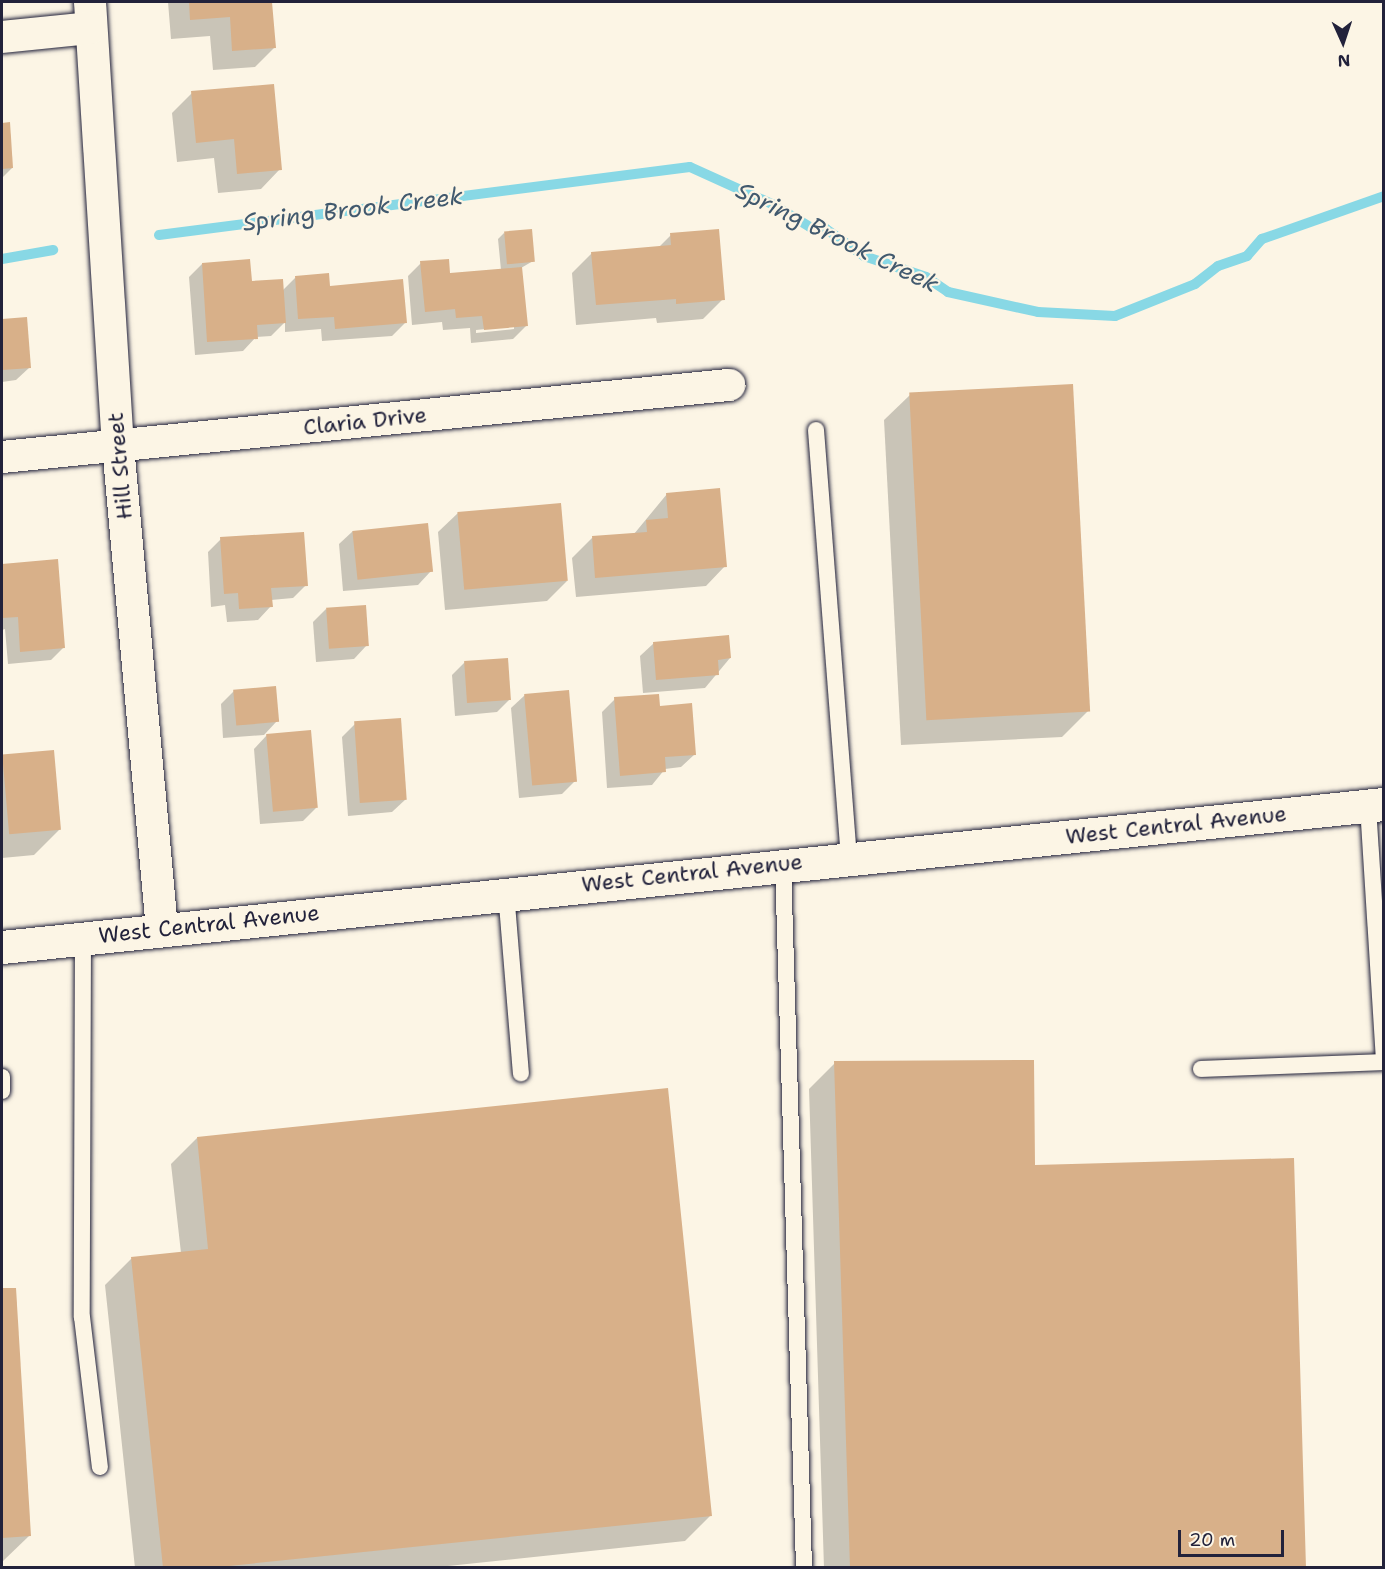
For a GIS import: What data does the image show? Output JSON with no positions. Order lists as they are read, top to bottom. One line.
{"streets":{"street":["Claria Drive","Hill Street","West Central Avenue"]},"crossings":[["Claria Drive","Hill Street"],["Hill Street","West Central Avenue"]],"water":["Spring Brook Creek"],"scale_bar":"20 m","north":"bottom"}
